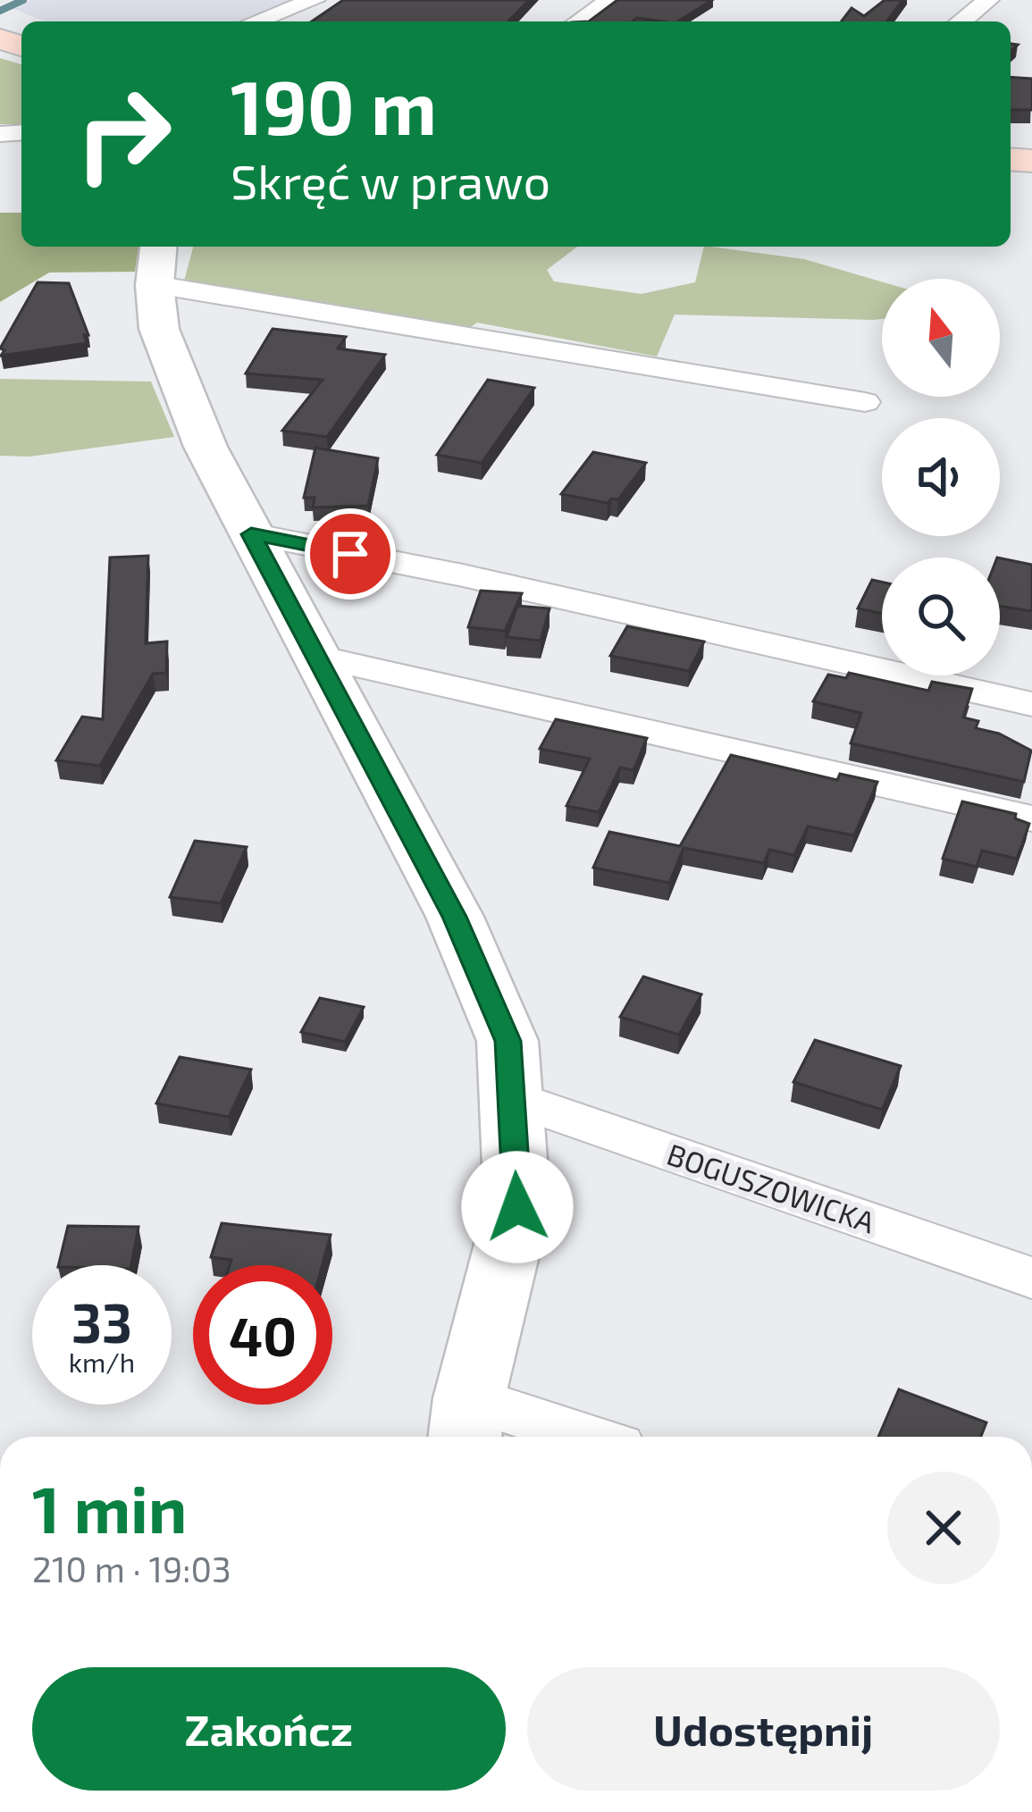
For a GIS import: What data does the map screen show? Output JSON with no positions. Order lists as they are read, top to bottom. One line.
{"streets":{"street":["BOGUSZOWICKA"]},"north":"top","page":{"turn":["190 m","Skręć w prawo"],"speed":"33 km/h","limit":"40","heading":["1 min","210 m · 19:03"],"buttons":["Zakończ","Udostępnij"]}}
